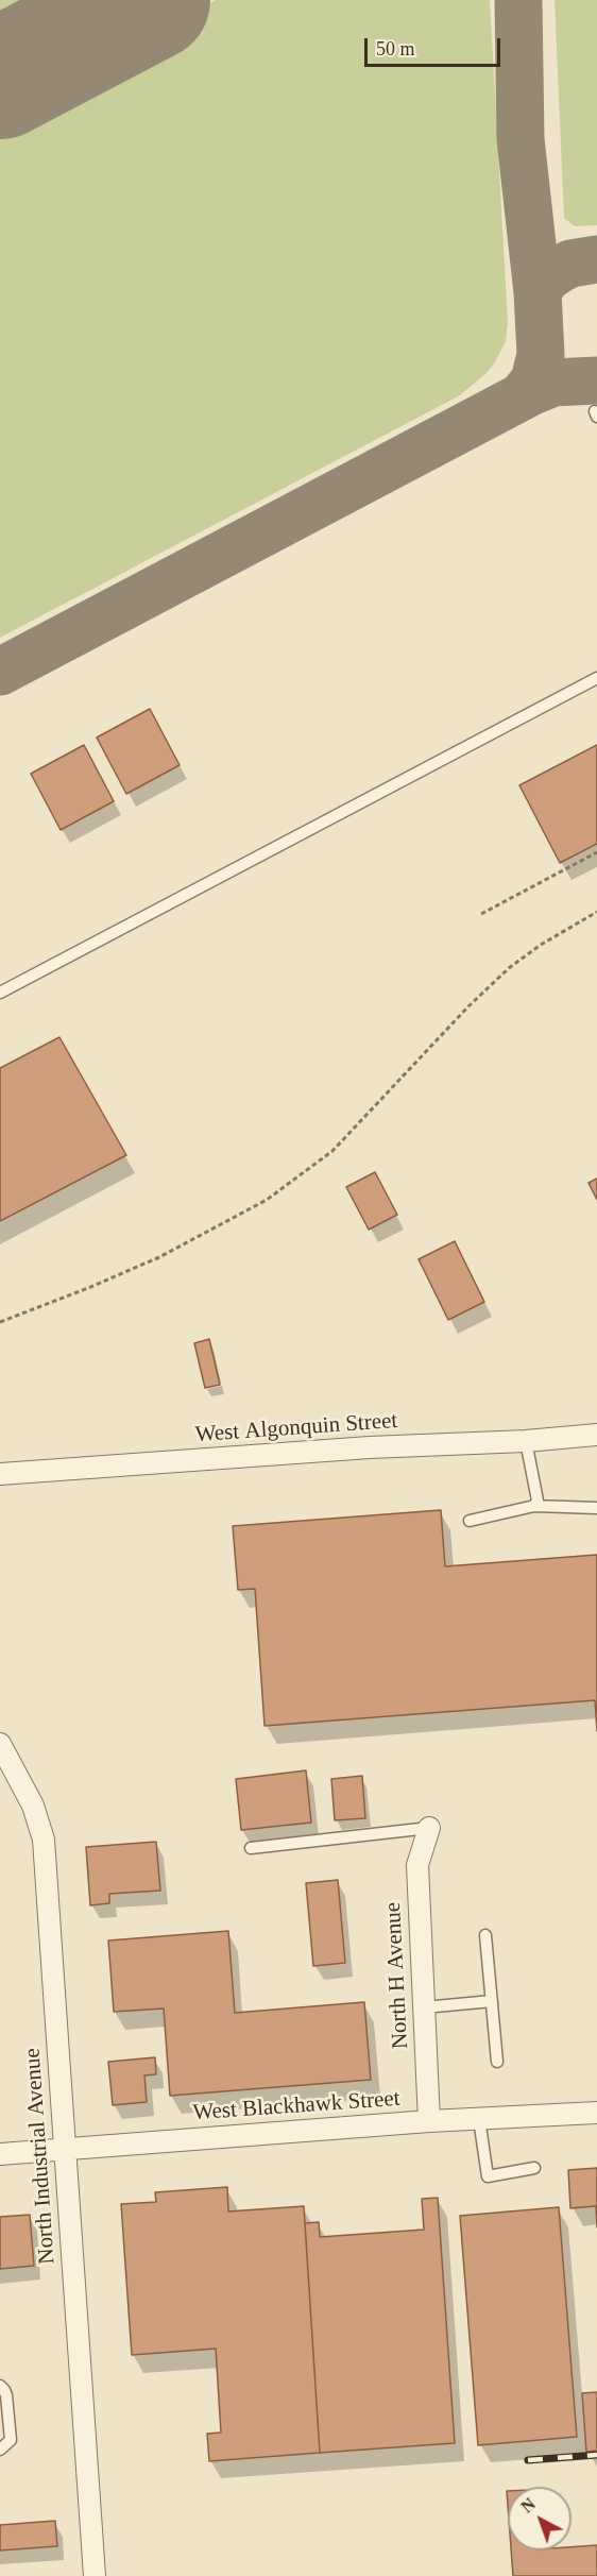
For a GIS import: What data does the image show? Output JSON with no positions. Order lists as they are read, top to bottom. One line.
{"streets":{"street":["West Algonquin Street","North H Avenue","West Blackhawk Street","North Industrial Avenue"]},"crossings":[["North H Avenue","West Blackhawk Street"],["West Blackhawk Street","North Industrial Avenue"]],"scale_bar":"50 m","north":"top left"}
